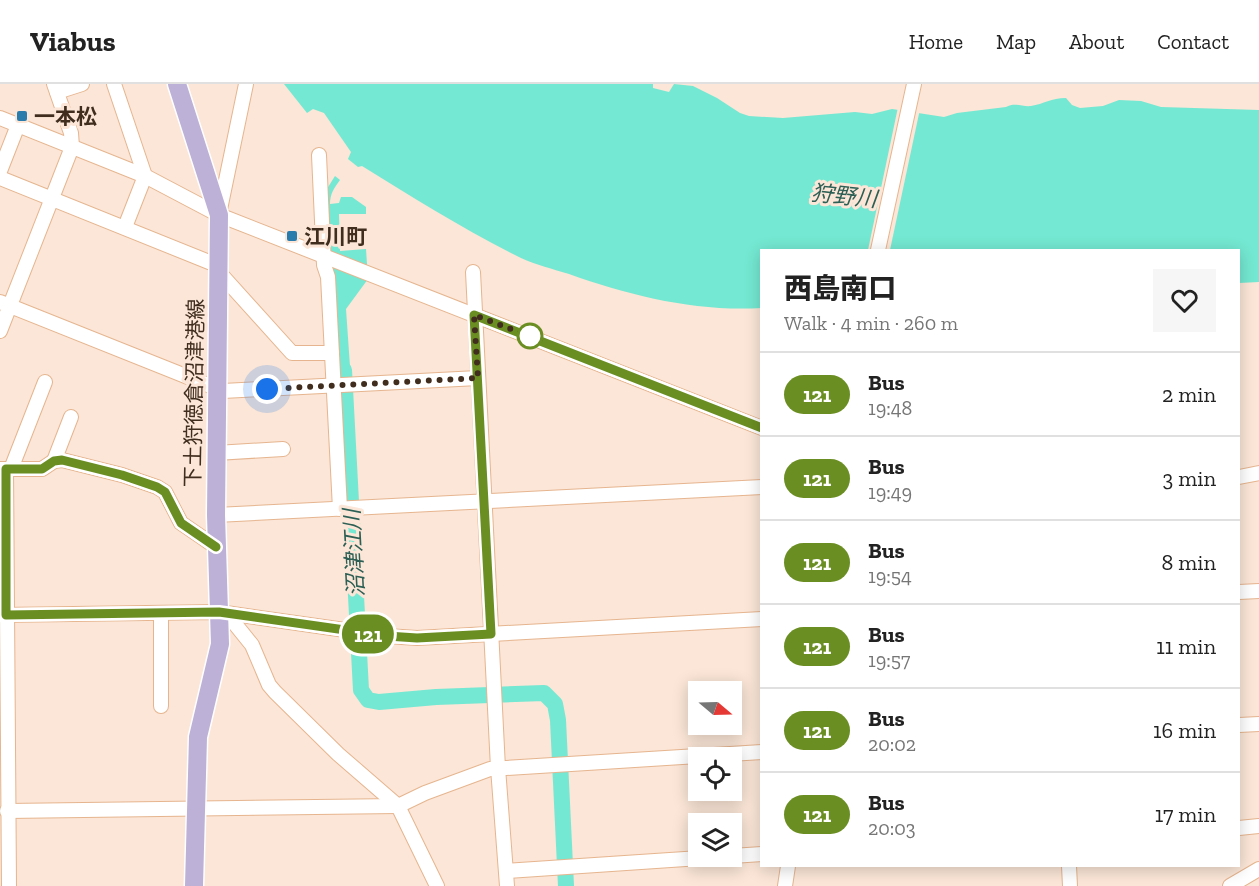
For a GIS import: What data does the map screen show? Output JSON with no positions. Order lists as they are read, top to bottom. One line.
{"streets":{"main road":["下土狩徳倉沼津港線"]},"water":["狩野川","沼津江川"],"places":{"transit":["一本松","江川町"]},"lines":["bus line 121"],"north":"right","page":{"header":"Viabus","nav":["Home","Map","About","Contact"],"on_map":"121","heading":["西島南口","Walk · 4 min · 260 m"],"list":[{"mark":"121","name":"Bus","note":"19:48","value":"2 min"},{"mark":"121","name":"Bus","note":"19:49","value":"3 min"},{"mark":"121","name":"Bus","note":"19:54","value":"8 min"},{"mark":"121","name":"Bus","note":"19:57","value":"11 min"},{"mark":"121","name":"Bus","note":"20:02","value":"16 min"},{"mark":"121","name":"Bus","note":"20:03","value":"17 min"}]}}
